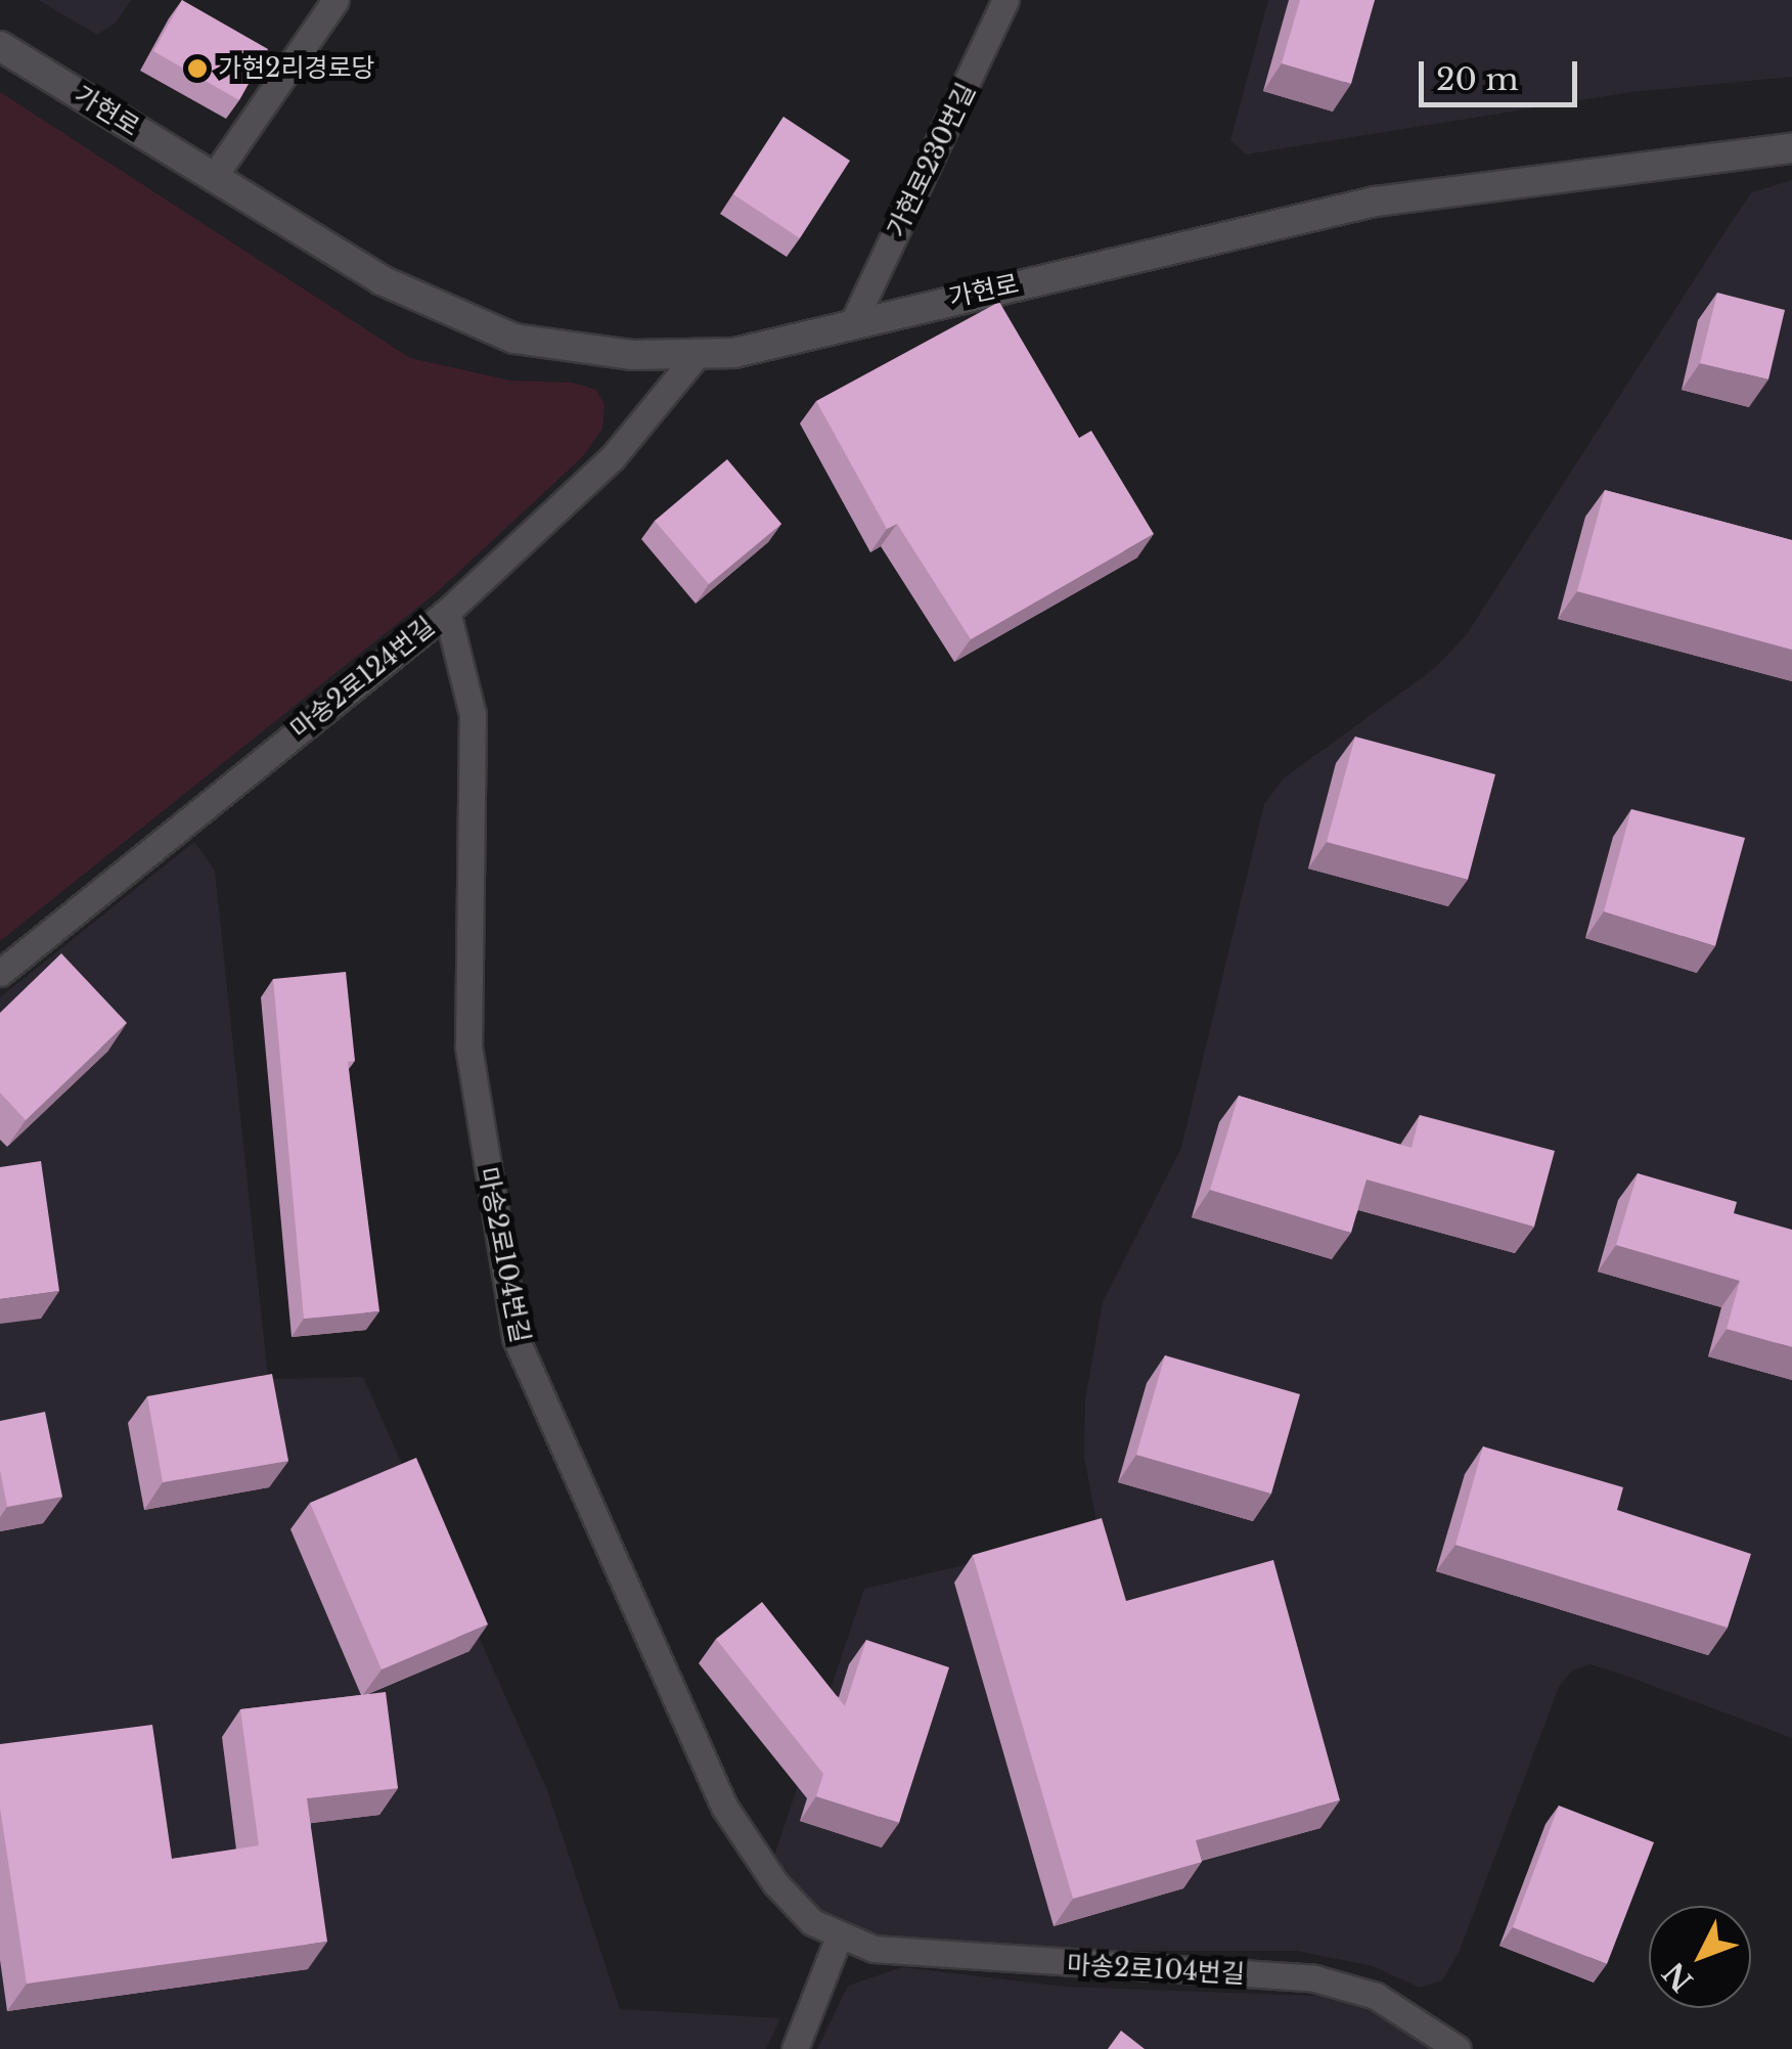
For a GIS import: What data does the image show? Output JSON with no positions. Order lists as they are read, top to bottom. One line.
{"streets":{"street":["가현로"],"lane":["가현로230번길","마송2로124번길","마송2로104번길"]},"crossings":[["가현로","가현로230번길"],["가현로","마송2로124번길"],["마송2로124번길","마송2로104번길"]],"places":["가현2리경로당"],"scale_bar":"20 m","north":"bottom left"}
